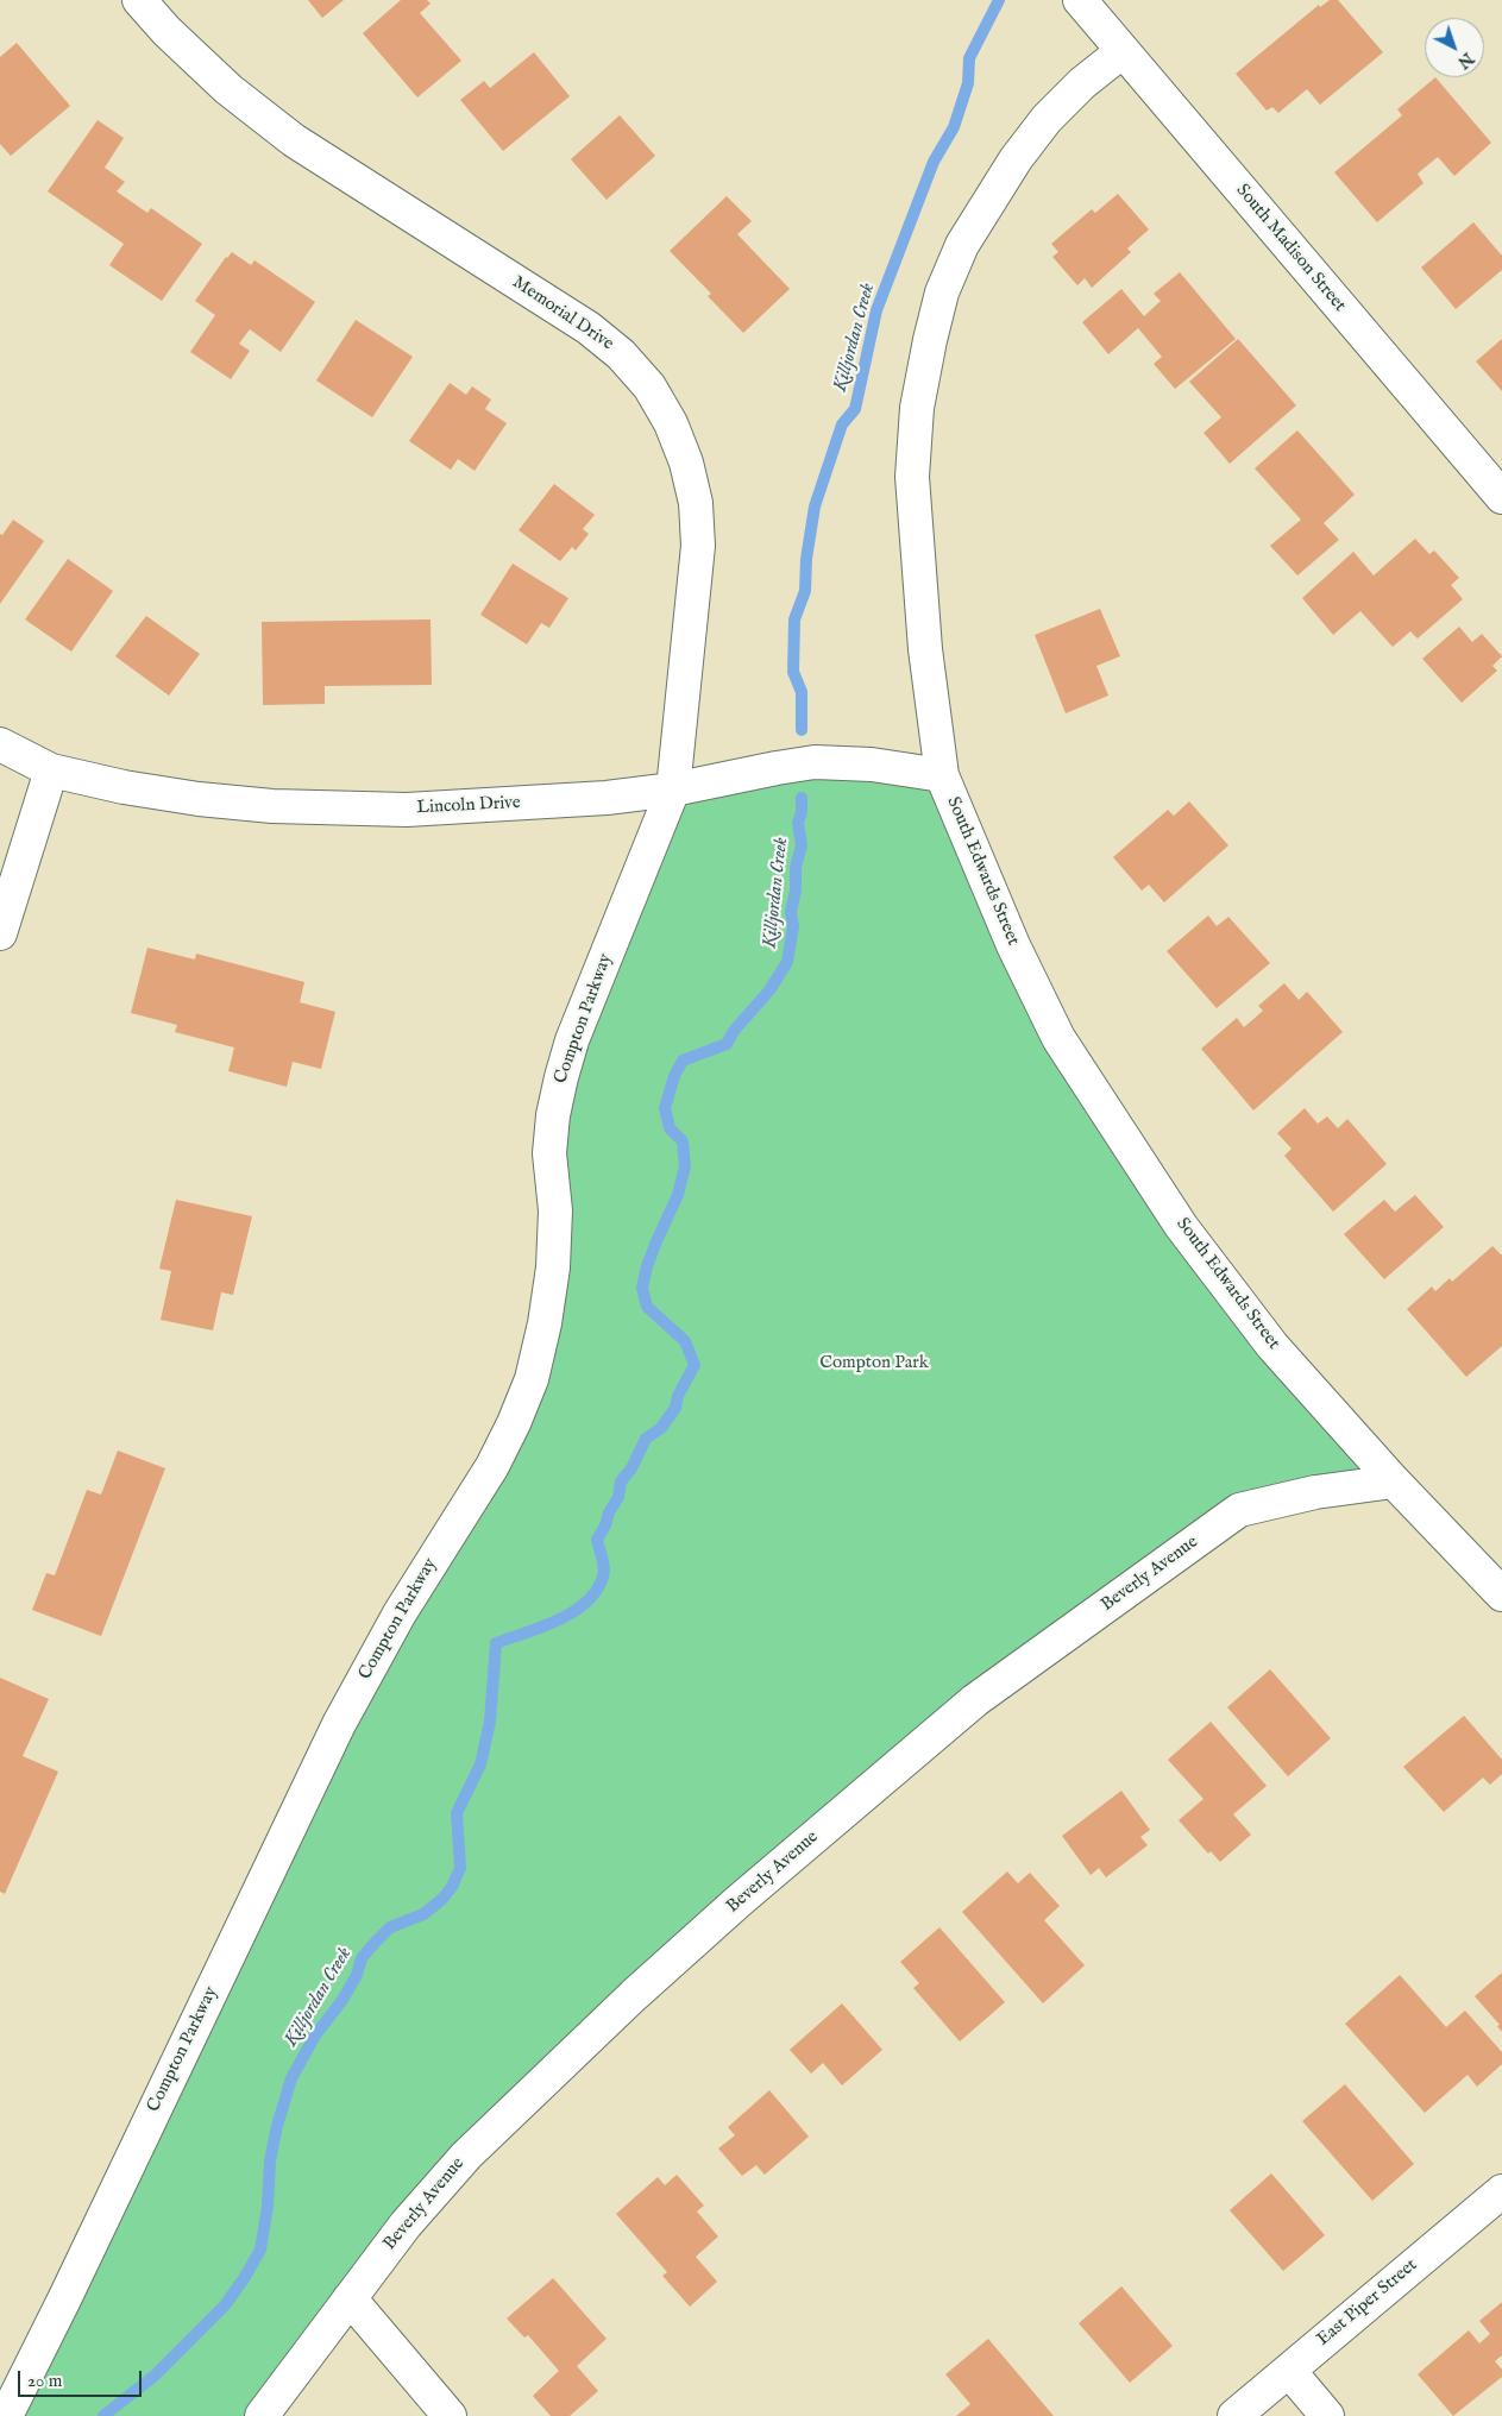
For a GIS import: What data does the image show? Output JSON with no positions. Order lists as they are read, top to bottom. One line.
{"streets":{"street":["South Madison Street","Memorial Drive","Lincoln Drive","South Edwards Street","Compton Parkway","Beverly Avenue","East Piper Street"]},"crossings":[["South Madison Street","South Edwards Street"],["Memorial Drive","Lincoln Drive"],["Memorial Drive","Compton Parkway"],["Lincoln Drive","South Edwards Street"],["Lincoln Drive","Compton Parkway"],["South Edwards Street","Beverly Avenue"]],"water":["Killjordan Creek"],"parks":["Compton Park"],"scale_bar":"20 m","north":"bottom right"}
